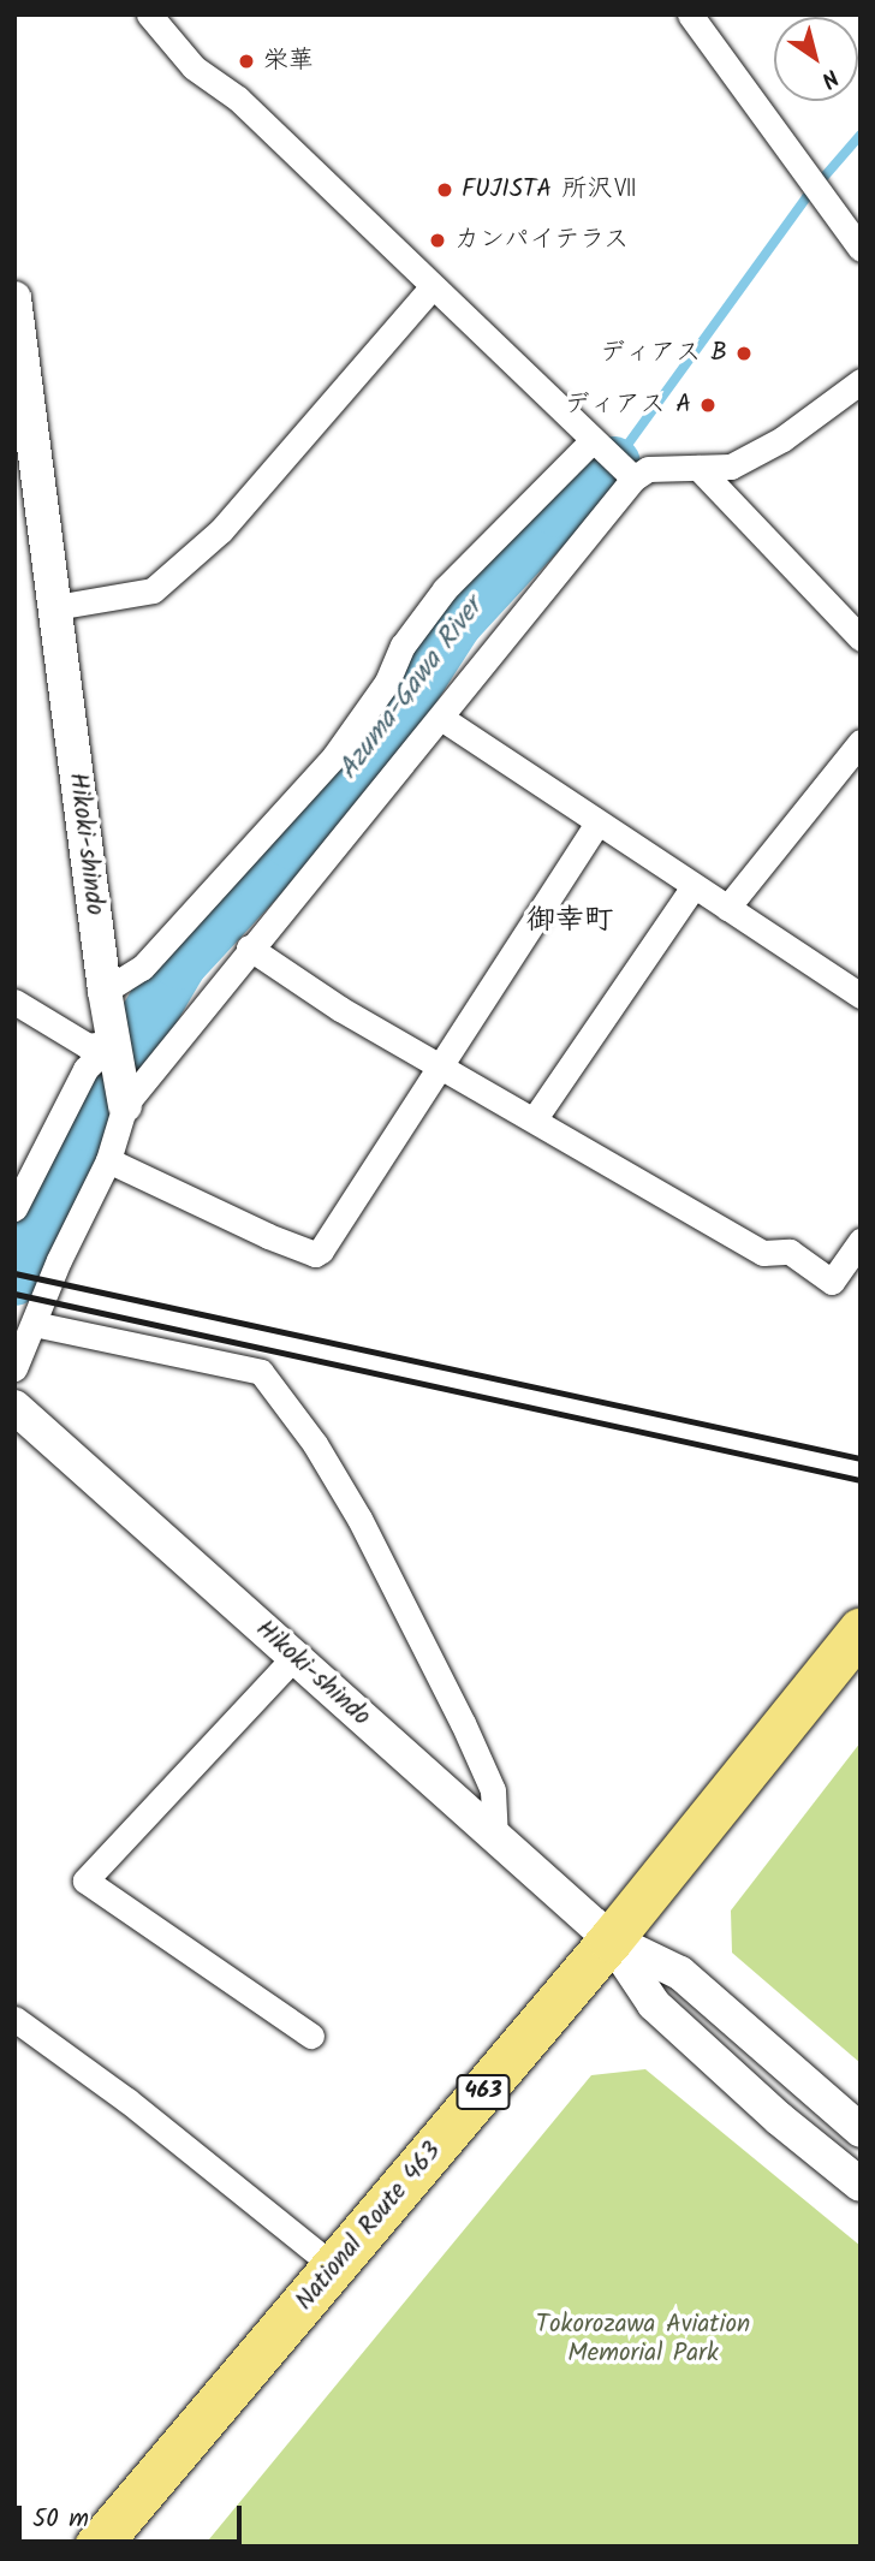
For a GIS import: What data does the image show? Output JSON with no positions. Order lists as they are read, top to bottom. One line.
{"streets":{"highway":["463","National Route 463"],"street":["Hikoki-shindo"]},"crossings":[["Hikoki-shindo","National Route 463"]],"districts":["御幸町"],"water":["Azuma-Gawa River"],"parks":["Tokorozawa Aviation Memorial Park"],"places":["栄華","FUJISTA 所沢Ⅶ","カンパイテラス","ディアス B","ディアス A"],"scale_bar":"50 m","north":"bottom right"}
